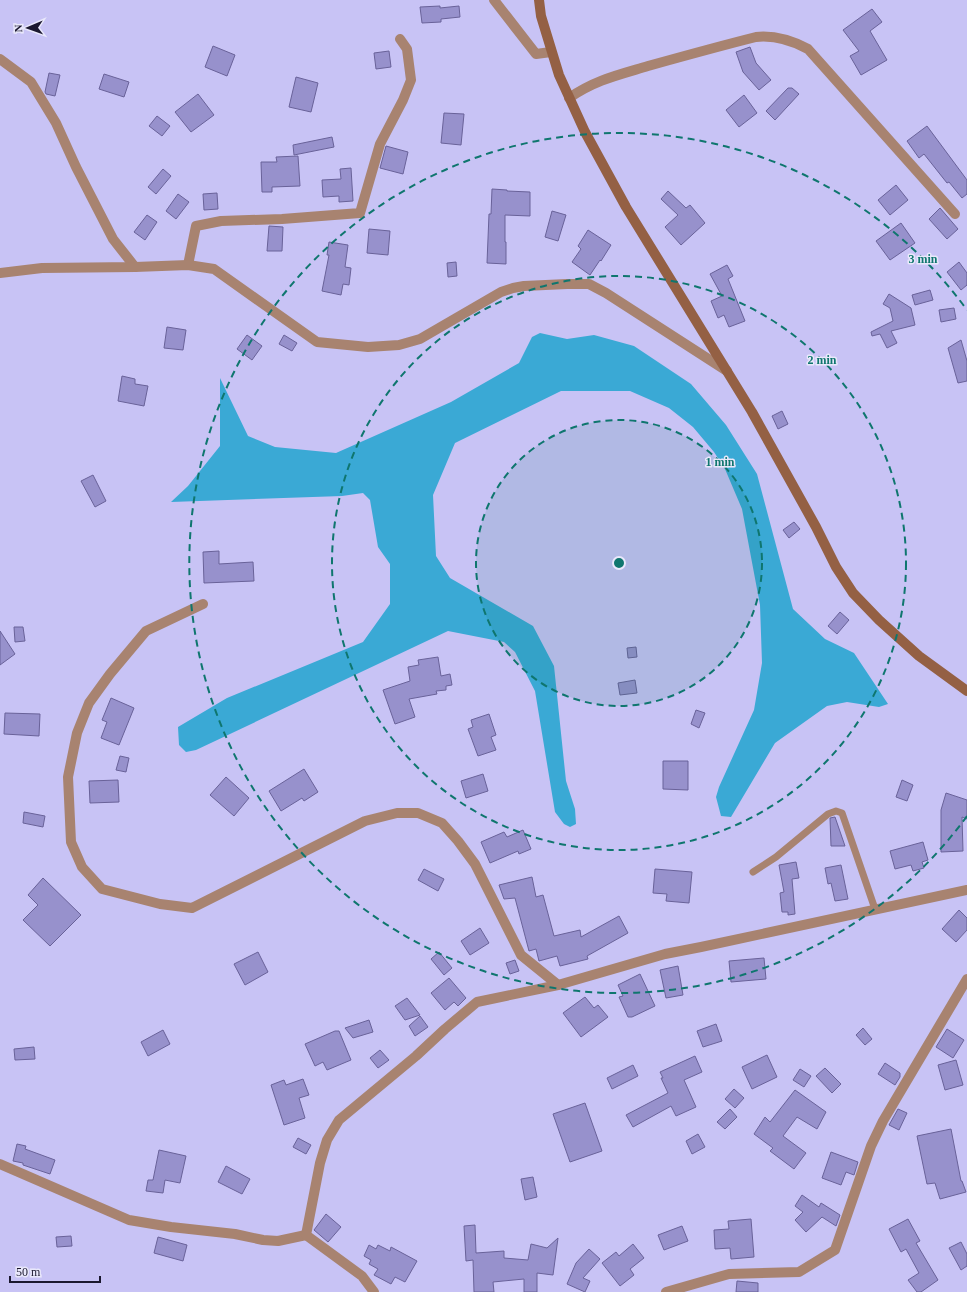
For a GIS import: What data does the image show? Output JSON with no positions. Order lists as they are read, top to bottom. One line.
{"scale_bar":"50 m","north":"left","rings":["3 min","2 min","1 min"]}
